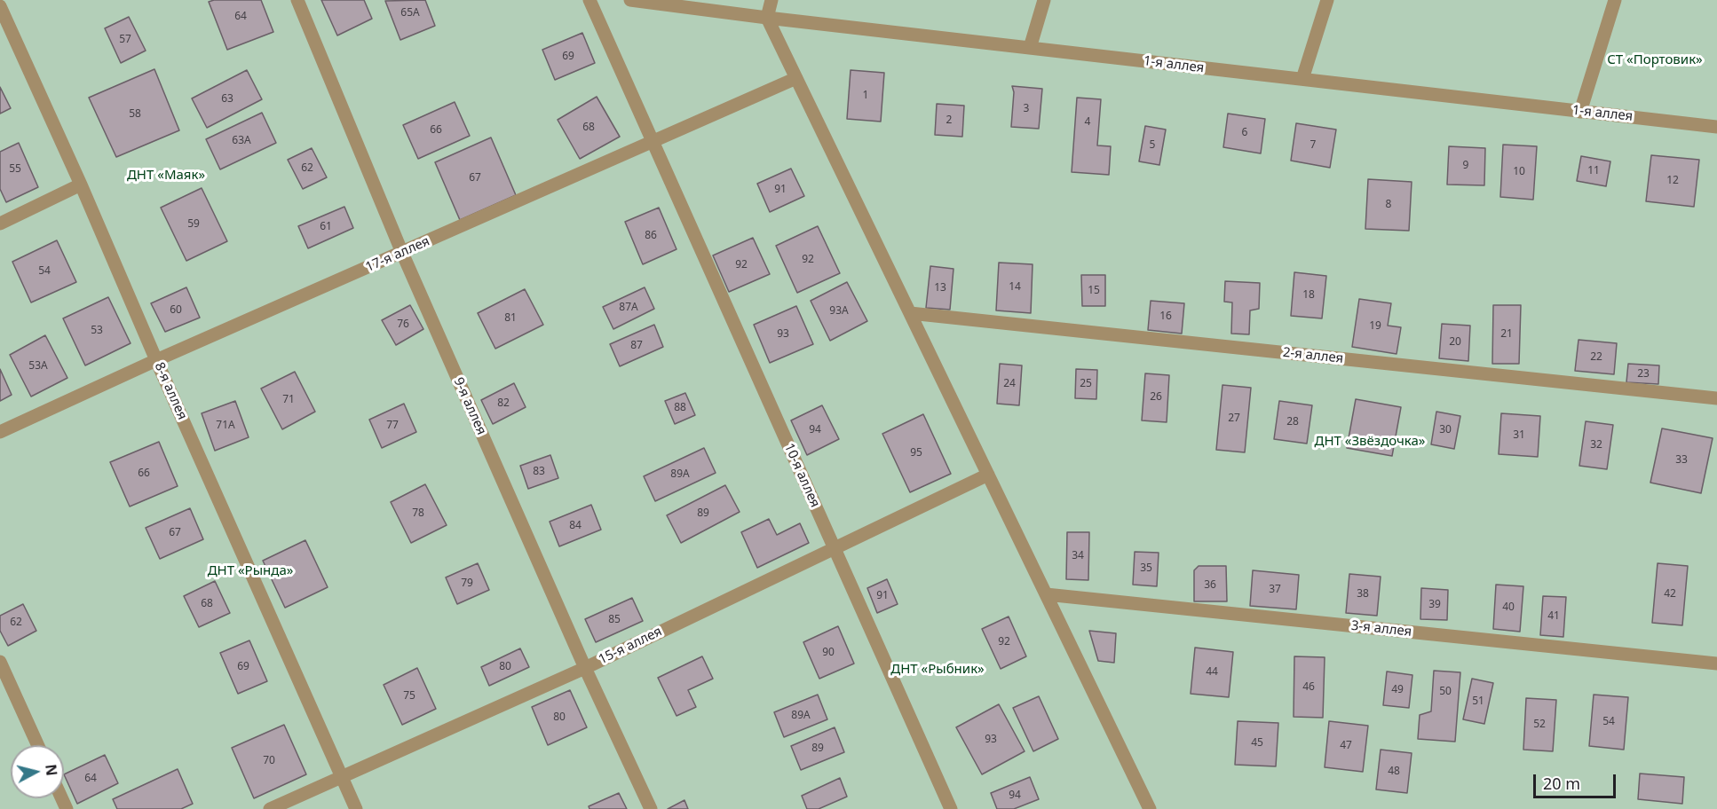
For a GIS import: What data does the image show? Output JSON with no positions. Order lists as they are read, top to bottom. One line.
{"streets":{"street":["1-я аллея","17-я аллея","2-я аллея","8-я аллея","9-я аллея","10-я аллея","3-я аллея","15-я аллея"]},"crossings":[["17-я аллея","8-я аллея"],["17-я аллея","9-я аллея"],["17-я аллея","10-я аллея"],["8-я аллея","15-я аллея"],["9-я аллея","15-я аллея"],["10-я аллея","15-я аллея"]],"parks":["СТ «Портовик»","ДНТ «Маяк»","ДНТ «Звёздочка»","ДНТ «Рында»","ДНТ «Рыбник»"],"house_numbers":["65А","64","57","69","1","63","3","58","2","4","68","66","6","63А","5","7","9","62","55","11","10","67","12","91","8","59","61","86","92","92","54","14","13","15","18","87А","60","93А","16","81","76","19","53","93","21","20","87","22","53А","23","24","25","26","71","82","88","27","28","71А","77","94","30","31","32","95","33","83","66","89А","78","89","84","67","34","35","79","36","37","38","42","91","68","39","40","41","85","62","92","90","69","80","44","46","49","50","75","51","89А","80","54","52","93","45","47","89","70","48","64","94"],"scale_bar":"20 m","north":"right"}
